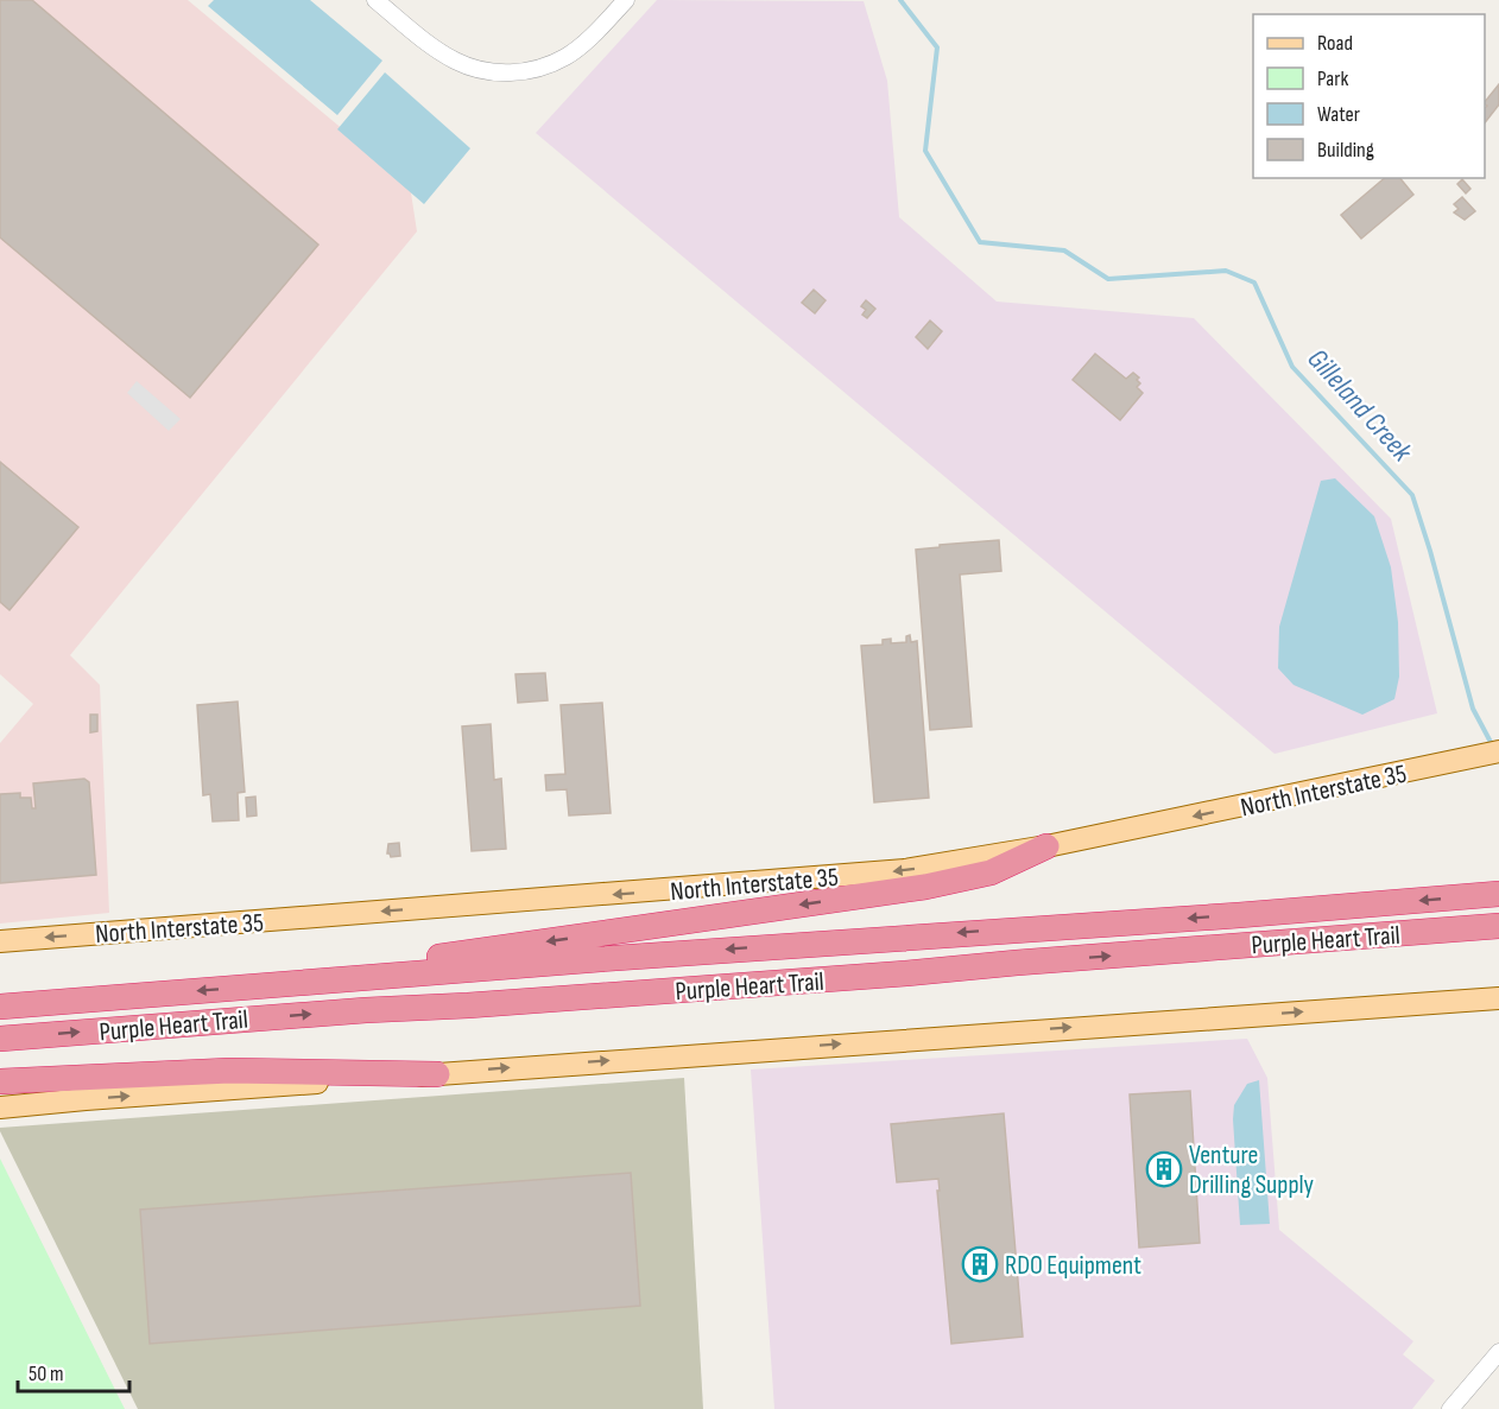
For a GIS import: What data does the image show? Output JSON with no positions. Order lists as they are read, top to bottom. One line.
{"streets":{"highway":["Purple Heart Trail"],"main road":["North Interstate 35"]},"water":["Gilleland Creek"],"places":{"building":["Venture Drilling Supply","RDO Equipment"]},"legend":["Road","Park","Water","Building"],"scale_bar":"50 m"}
